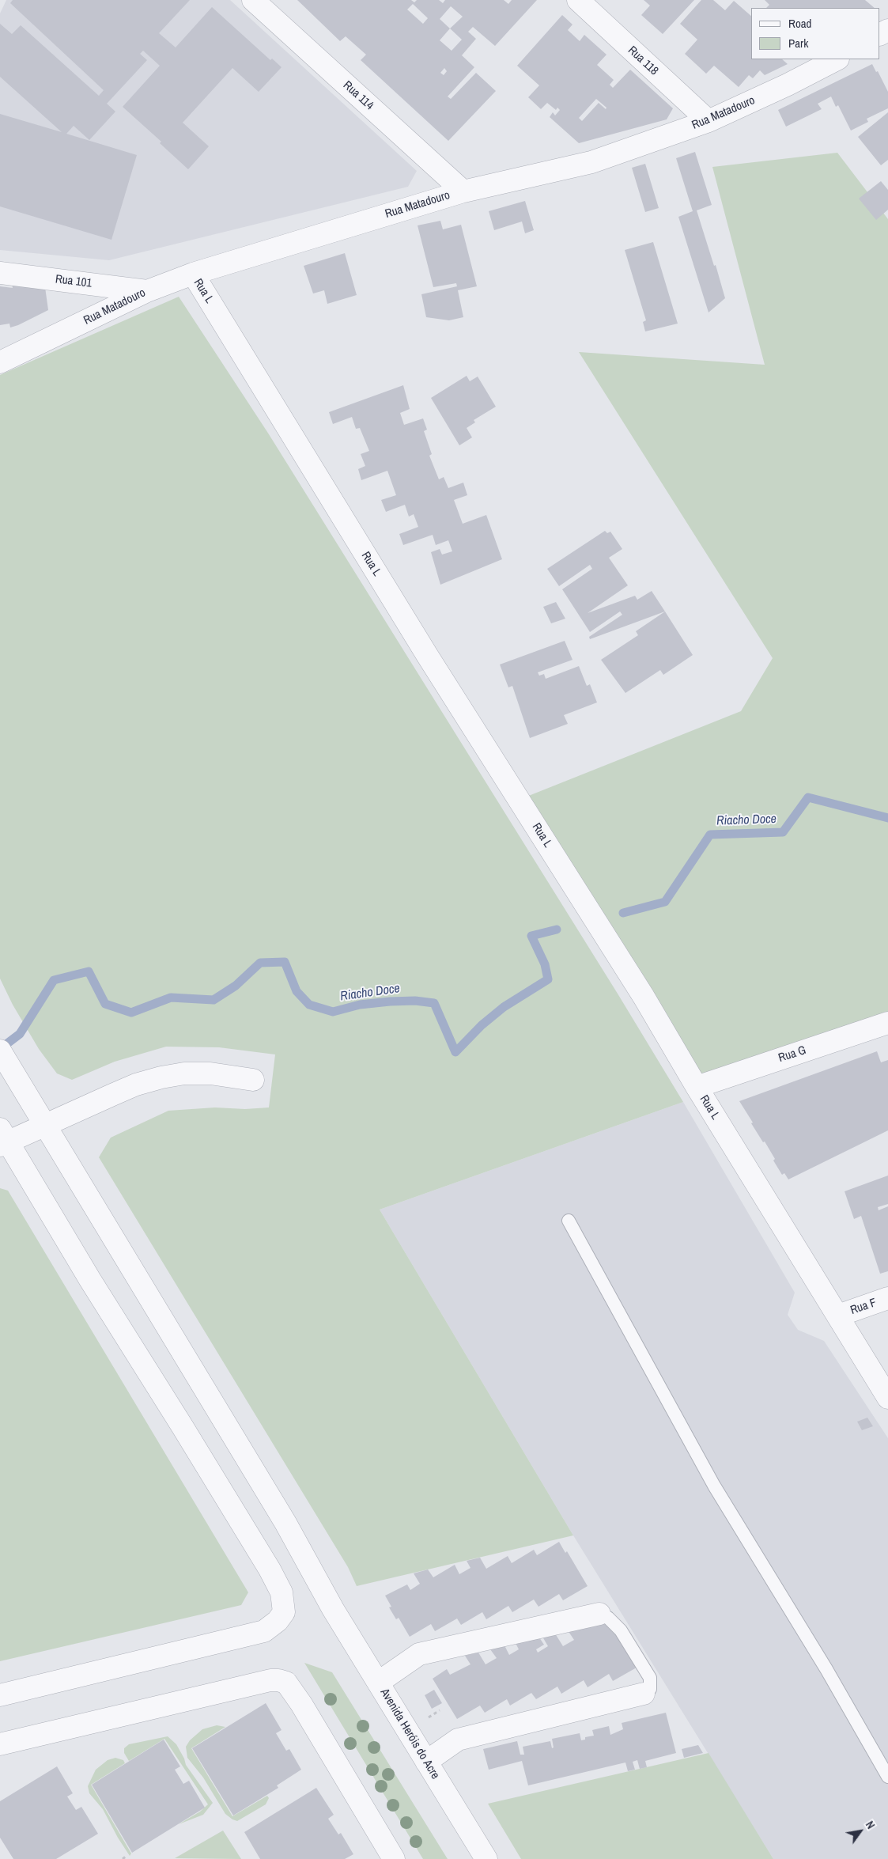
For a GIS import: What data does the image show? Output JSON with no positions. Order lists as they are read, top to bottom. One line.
{"streets":{"street":["Rua 118","Rua 114","Rua Matadouro","Rua 101","Rua L","Rua G","Rua F","Avenida Heróis do Acre"]},"crossings":[["Rua 118","Rua Matadouro"],["Rua 114","Rua Matadouro"],["Rua Matadouro","Rua 101"],["Rua Matadouro","Rua L"],["Rua L","Rua G"],["Rua L","Rua F"]],"water":["Riacho Doce"],"legend":["Road","Park"],"north":"top right"}
